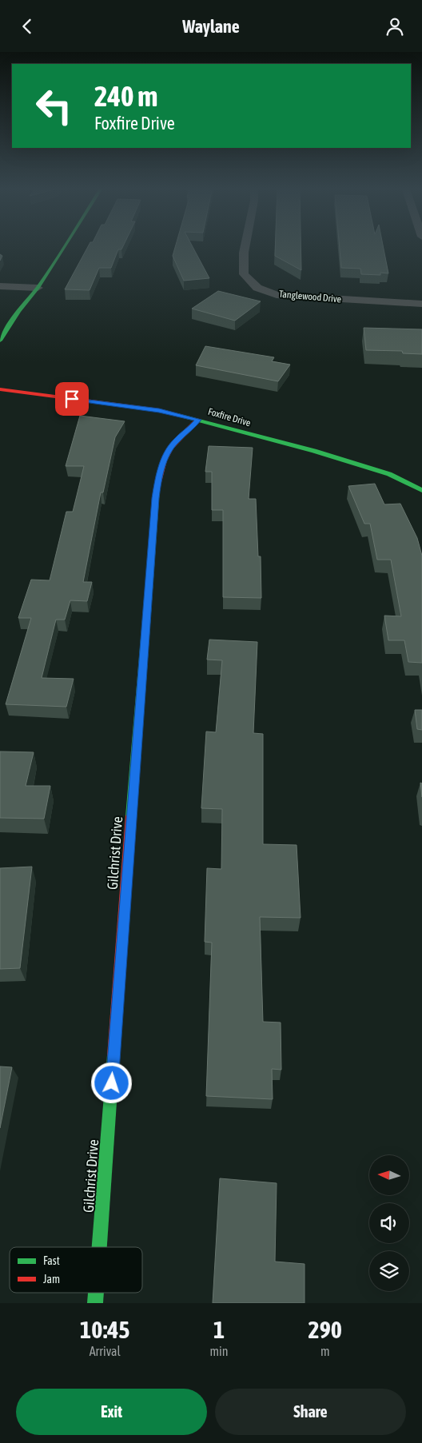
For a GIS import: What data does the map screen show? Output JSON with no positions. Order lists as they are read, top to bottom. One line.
{"streets":{"street":["Tanglewood Drive","Foxfire Drive","Gilchrist Drive"]},"crossings":[["Foxfire Drive","Gilchrist Drive"]],"legend":["Fast","Jam"],"north":"left","page":{"header":"Waylane","turn":["240 m","Foxfire Drive"],"eta":["10:45","Arrival","1","min","290","m"],"buttons":["Exit","Share"]}}
